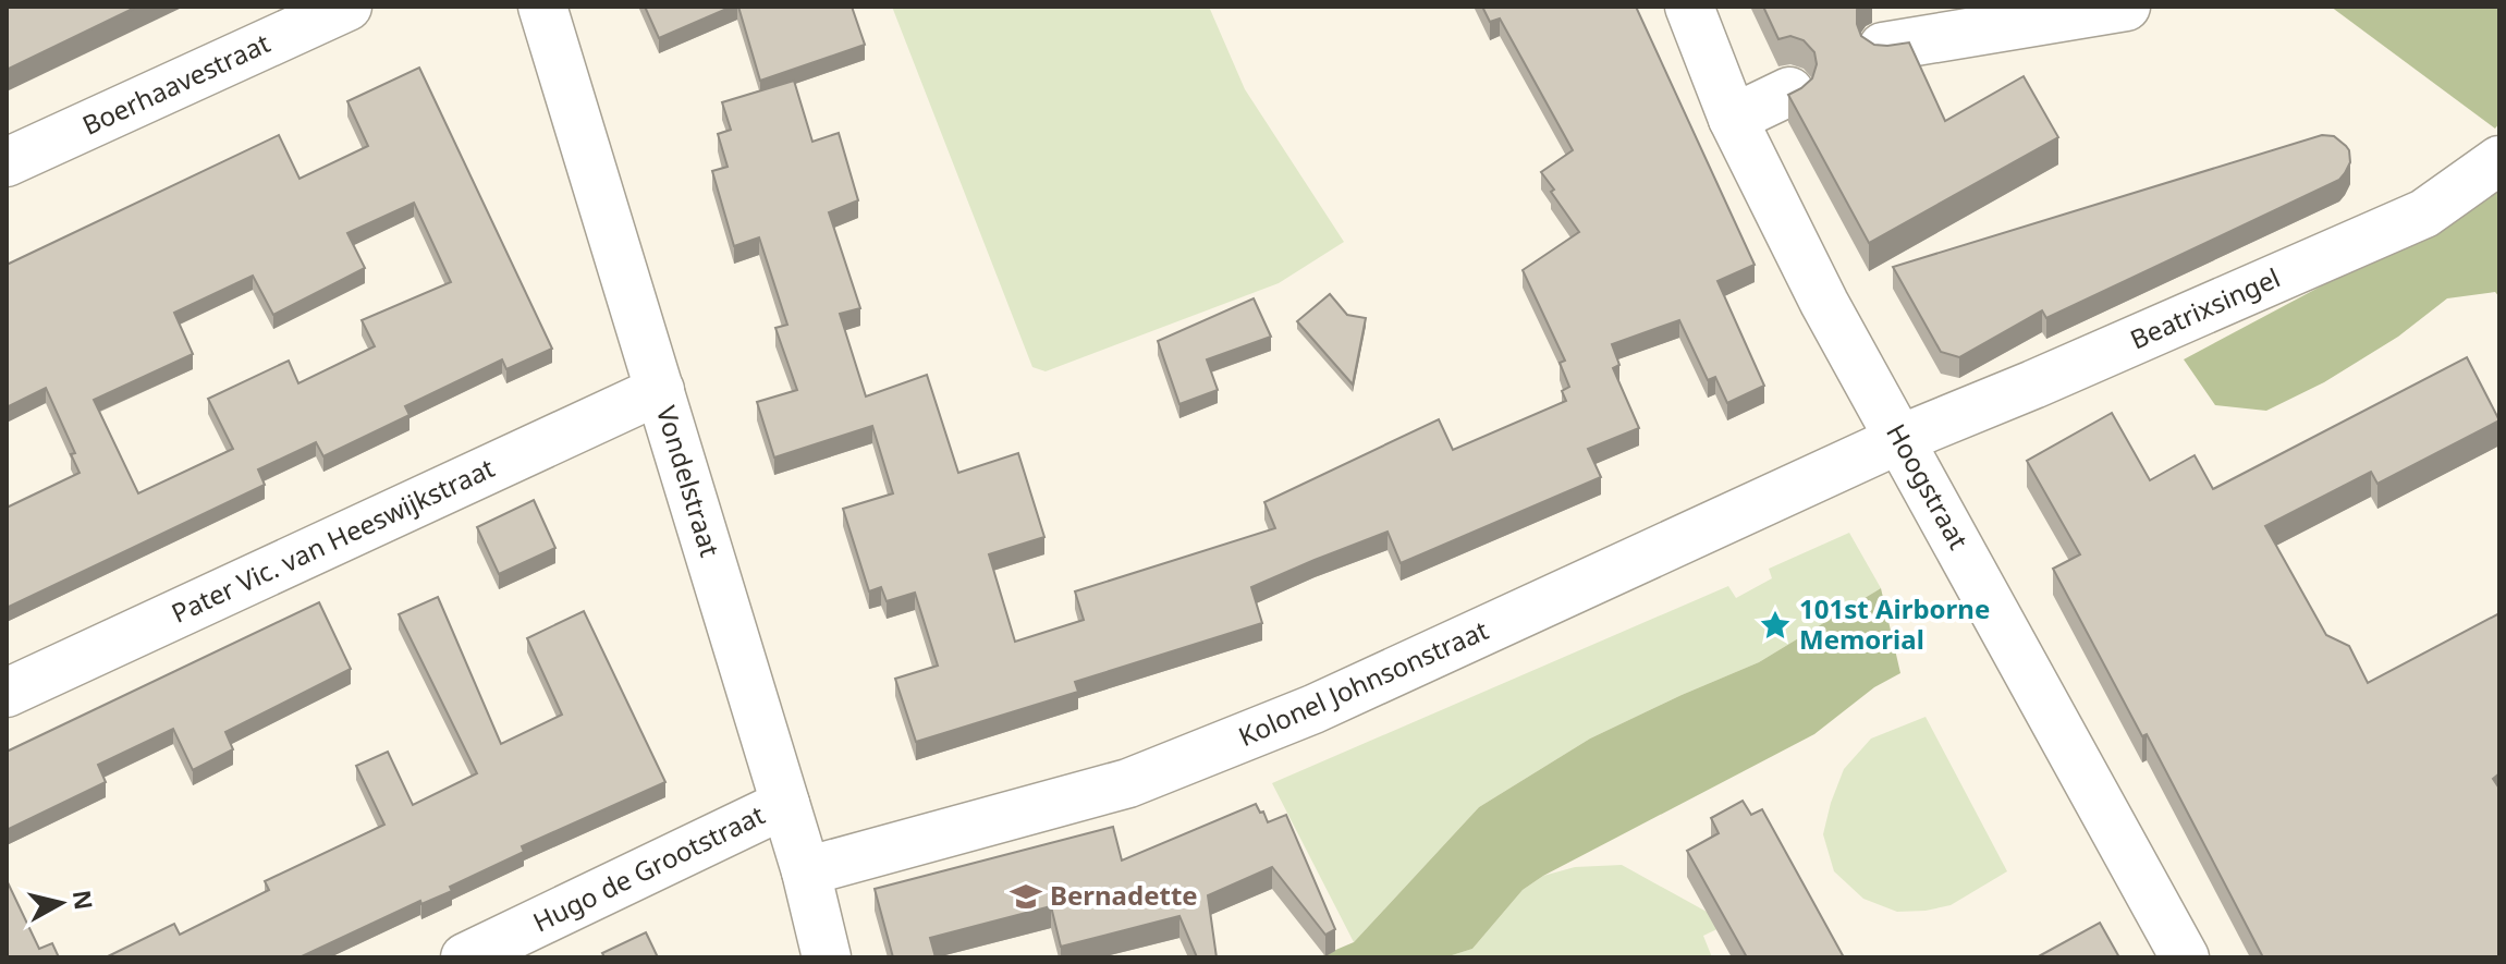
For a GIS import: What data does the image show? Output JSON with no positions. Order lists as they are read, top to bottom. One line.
{"streets":{"street":["Boerhaavestraat","Beatrixsingel","Vondelstraat","Hoogstraat","Pater Vic. van Heeswijkstraat","Kolonel Johnsonstraat","Hugo de Grootstraat"]},"crossings":[["Beatrixsingel","Hoogstraat"],["Beatrixsingel","Kolonel Johnsonstraat"],["Vondelstraat","Pater Vic. van Heeswijkstraat"],["Vondelstraat","Kolonel Johnsonstraat"],["Vondelstraat","Hugo de Grootstraat"],["Hoogstraat","Kolonel Johnsonstraat"]],"places":{"place":["101st Airborne Memorial"],"school or university":["Bernadette"]},"north":"right"}
